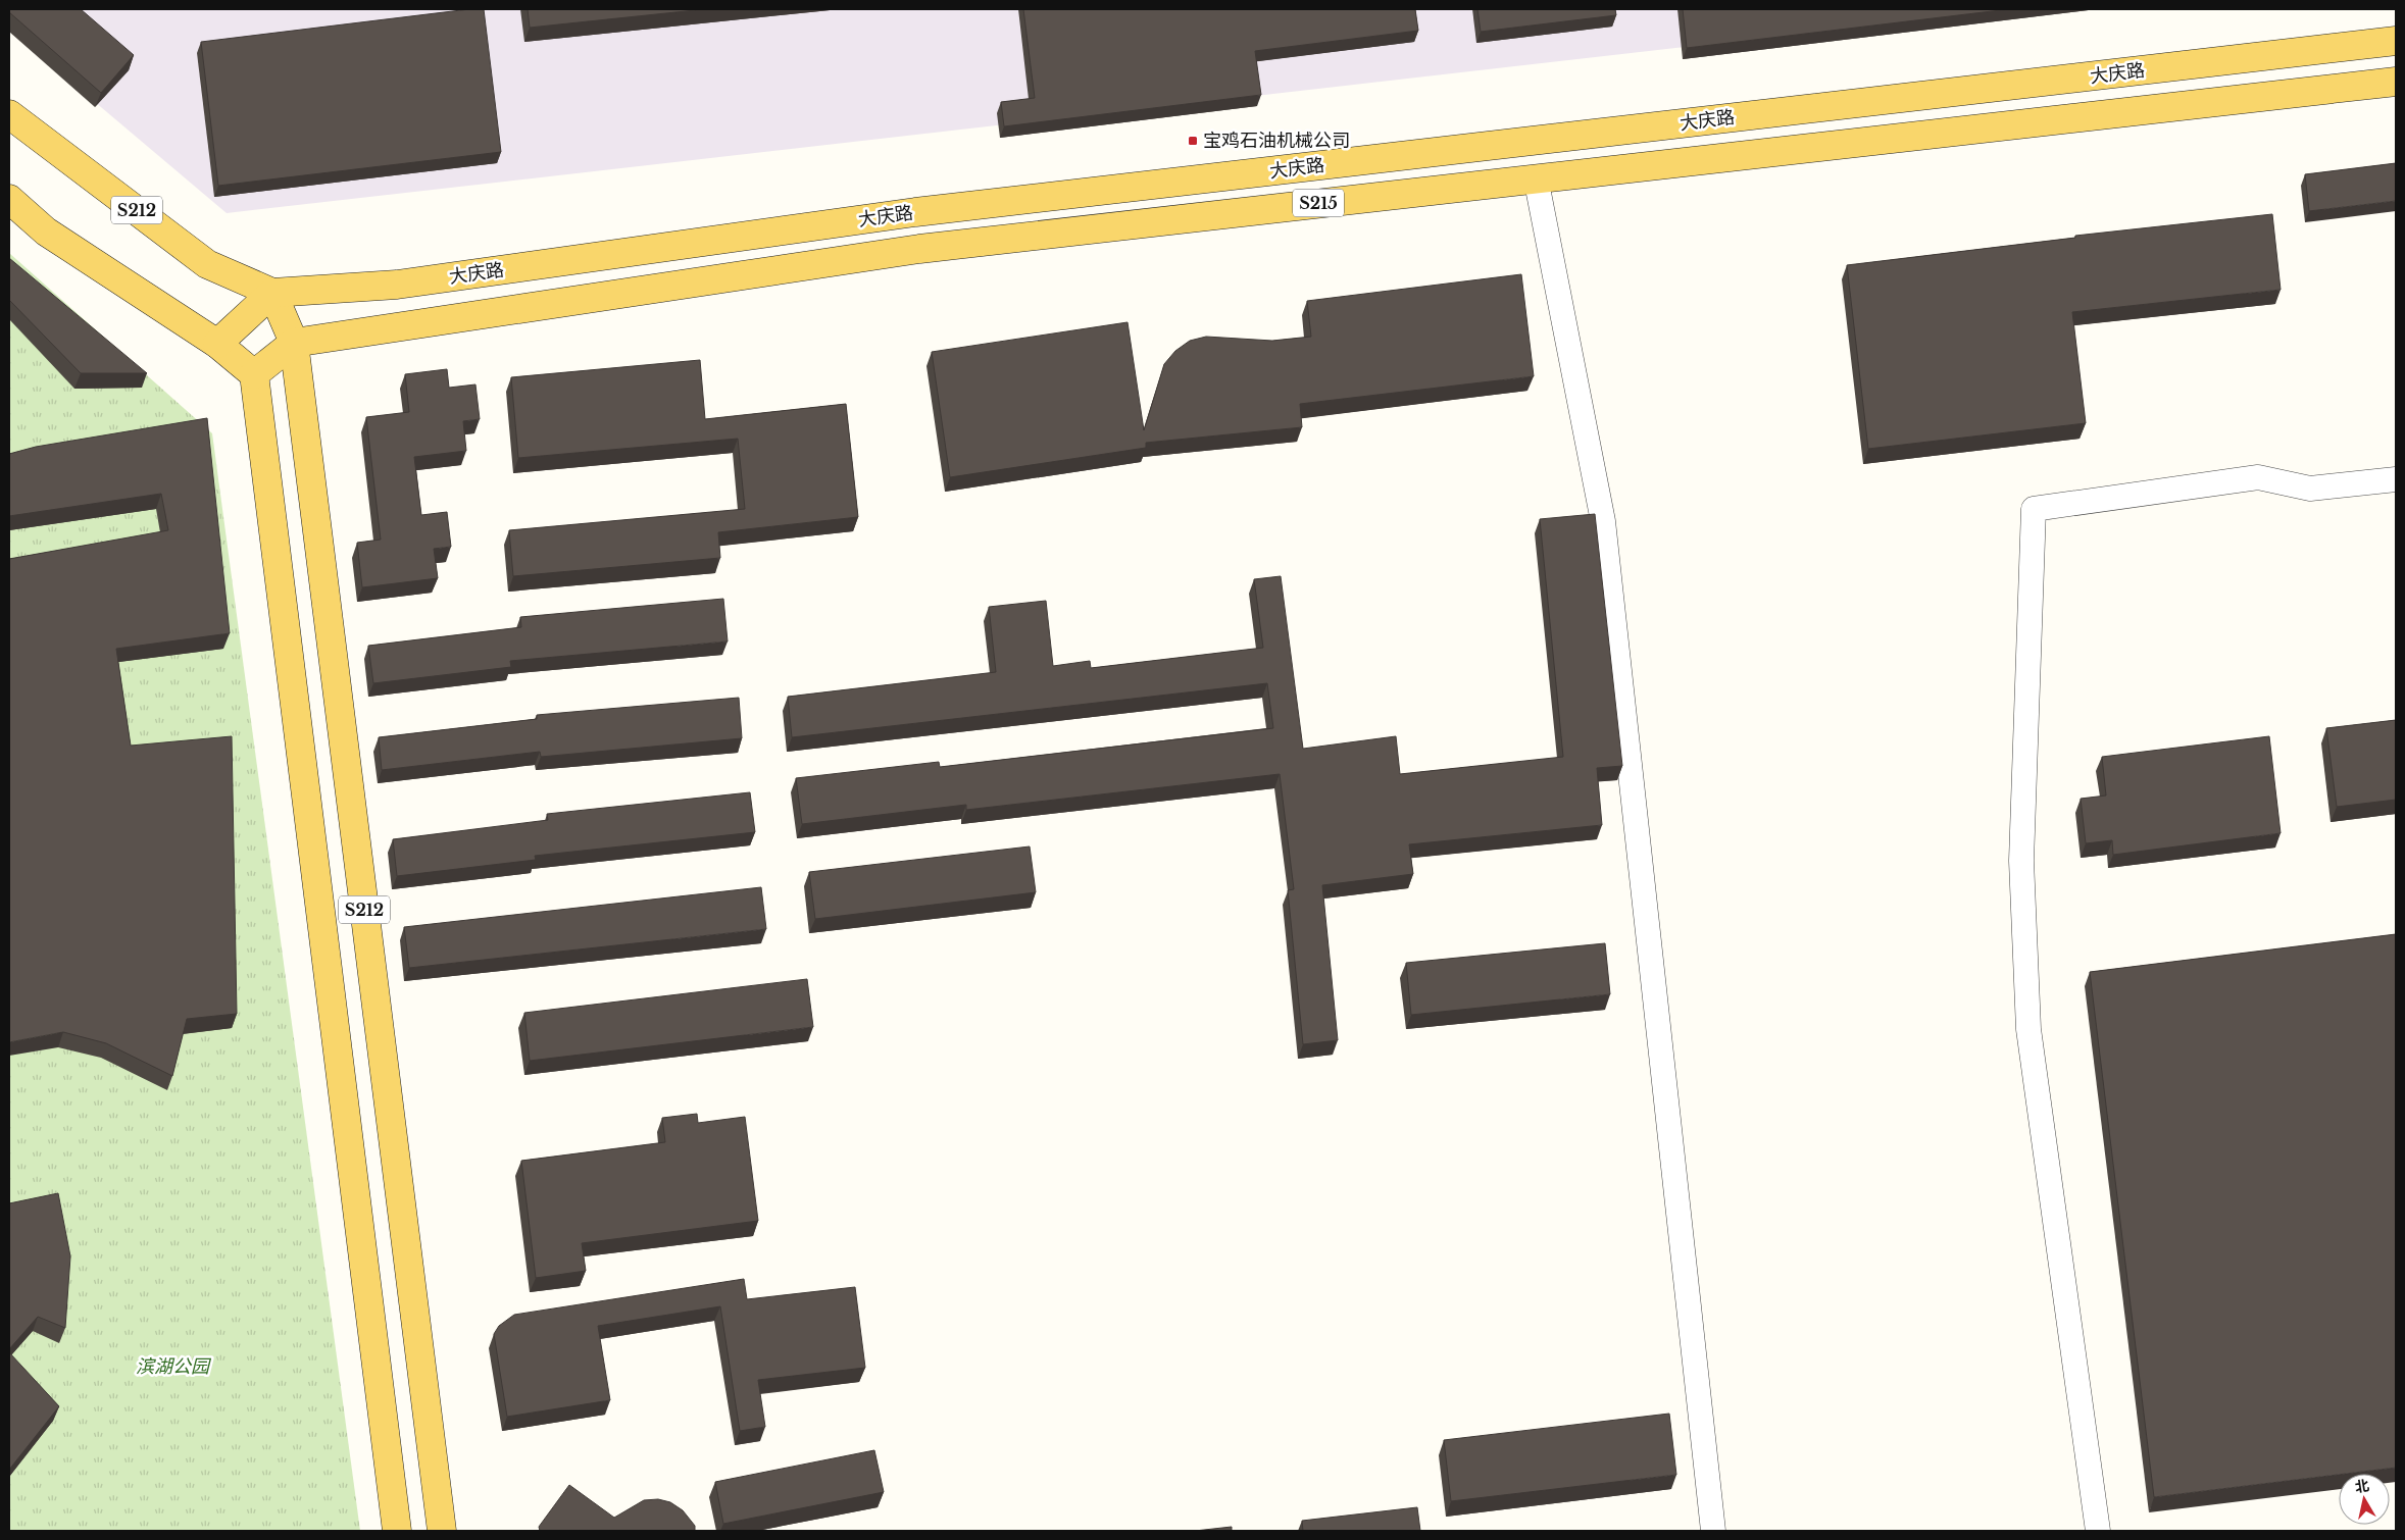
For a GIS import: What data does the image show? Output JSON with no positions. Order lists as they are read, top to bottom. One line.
{"streets":{"main road":["大庆路","S215","S212"]},"crossings":[["大庆路","S212"]],"parks":["滨湖公园"],"places":{"transit":["宝鸡石油机械公司"]},"north":"top"}
